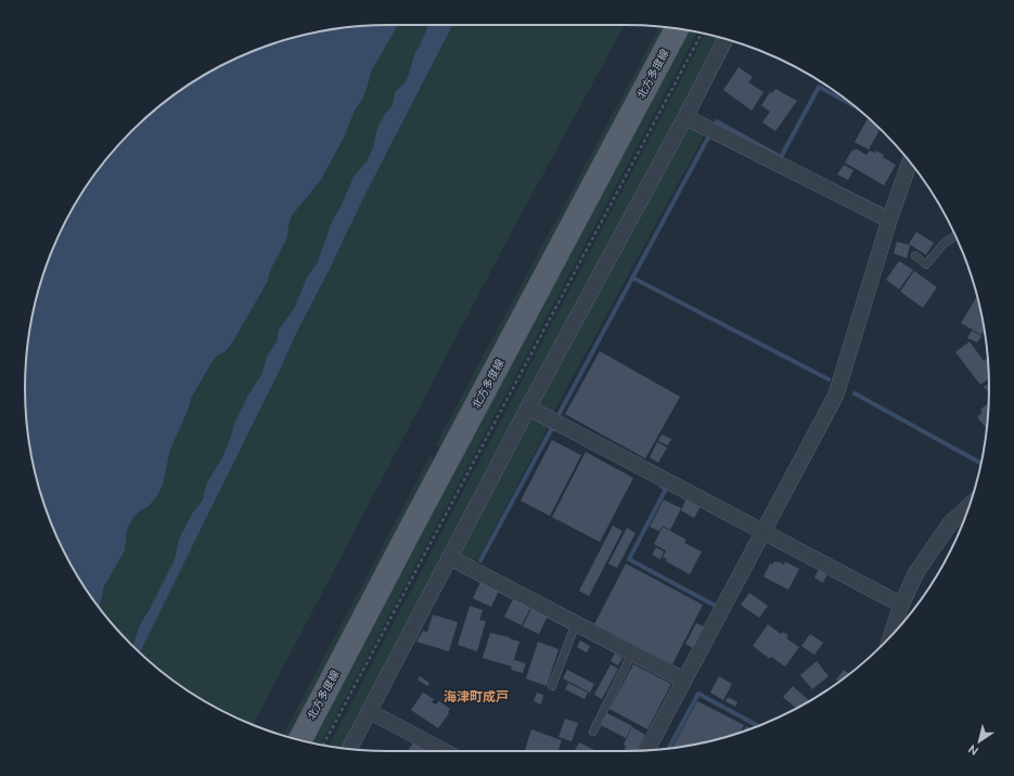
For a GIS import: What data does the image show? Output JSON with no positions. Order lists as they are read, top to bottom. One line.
{"streets":{"main road":["北方多度線"]},"districts":["海津町成戸"],"north":"bottom left"}
